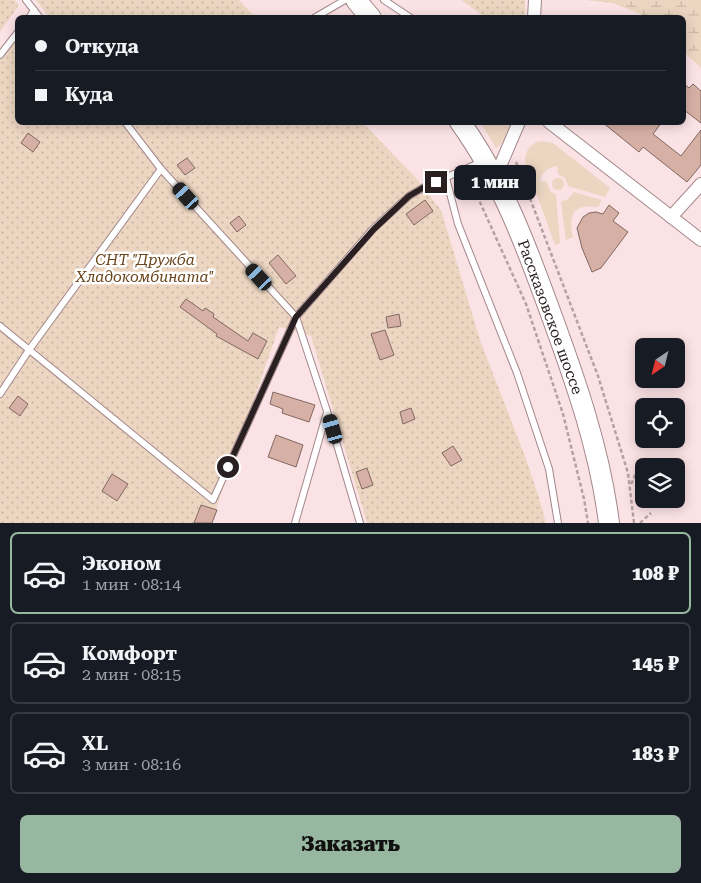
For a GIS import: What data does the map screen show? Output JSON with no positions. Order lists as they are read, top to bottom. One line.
{"streets":{"main road":["Рассказовское шоссе"]},"parks":["СНТ \"Дружба Хладокомбината\""],"north":"bottom left","page":{"banner":["Откуда","Куда"],"bubble":"1 мин","list":[{"name":"Эконом","note":"1 мин · 08:14","value":"108 ₽"},{"name":"Комфорт","note":"2 мин · 08:15","value":"145 ₽"},{"name":"XL","note":"3 мин · 08:16","value":"183 ₽"}],"buttons":"Заказать"}}
